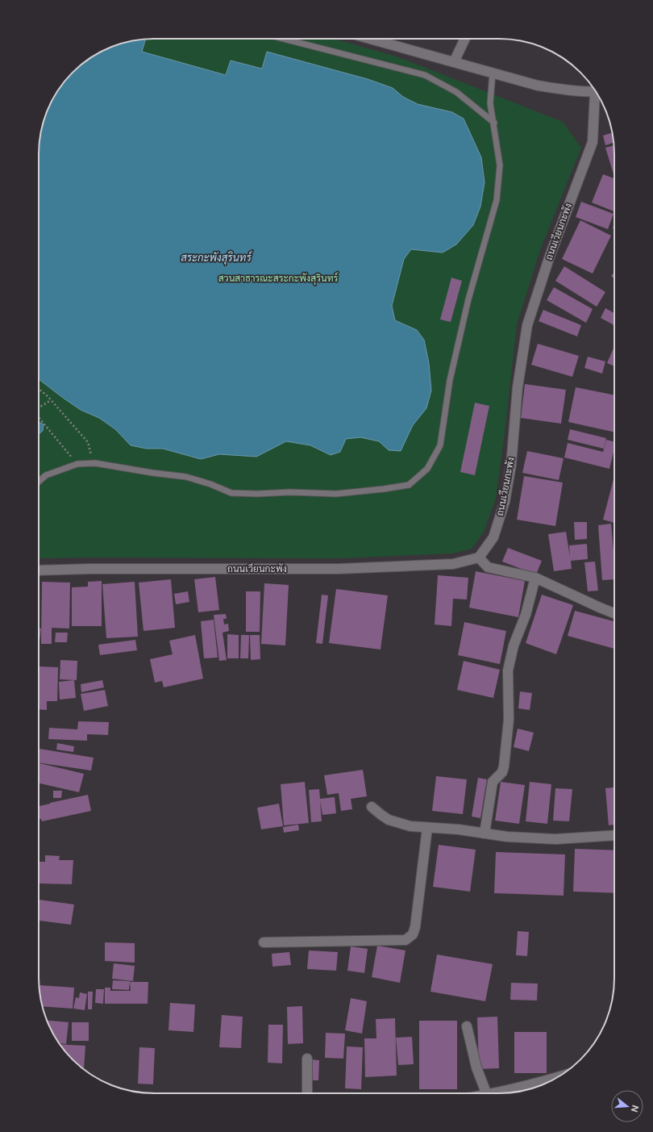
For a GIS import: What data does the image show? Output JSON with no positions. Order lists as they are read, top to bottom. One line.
{"streets":{"street":["ถนนเวียนกะพัง"]},"water":["สระกะพังสุรินทร์"],"parks":["สวนสาธารณะสระกะพังสุรินทร์"],"north":"right"}
